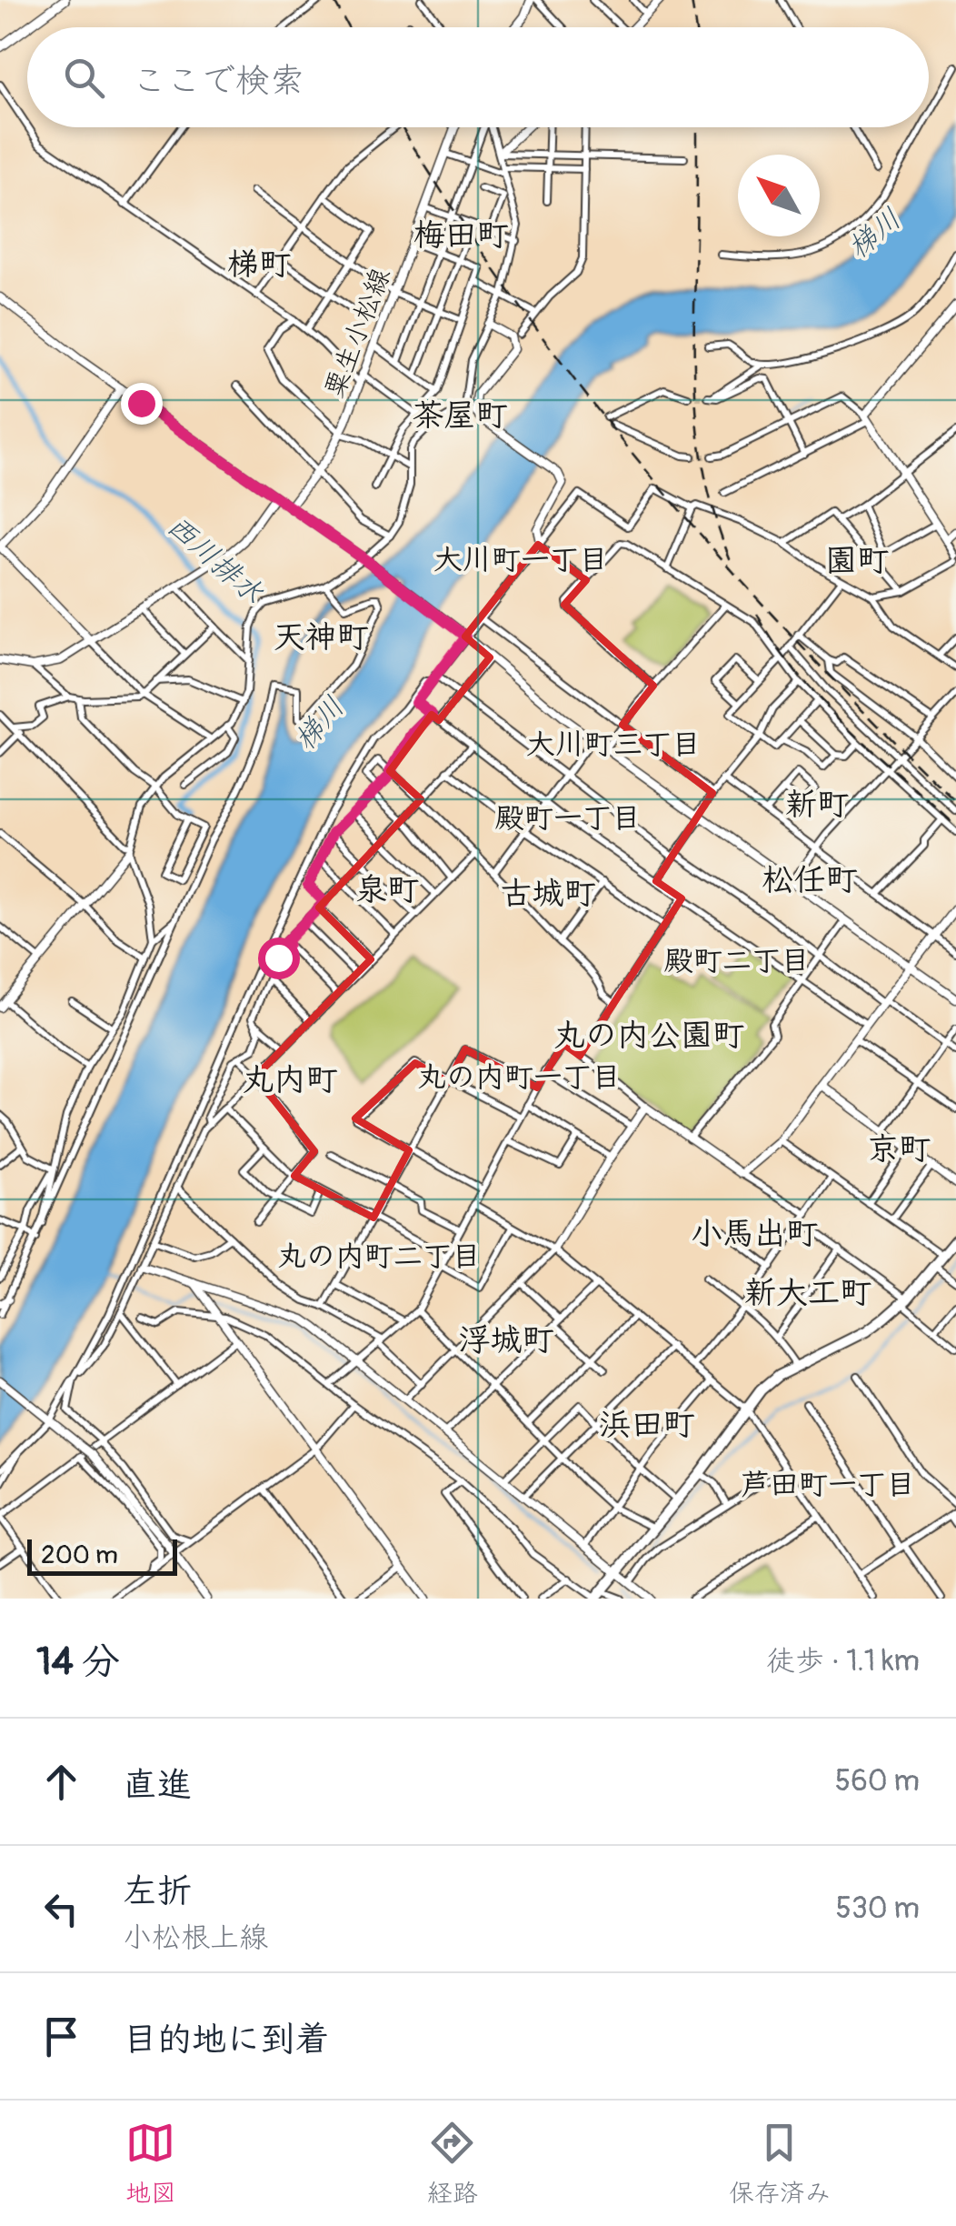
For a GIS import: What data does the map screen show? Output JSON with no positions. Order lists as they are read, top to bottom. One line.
{"streets":{"street":["粟生小松線"]},"districts":["梅田町","梯町","茶屋町","大川町一丁目","園町","天神町","大川町三丁目","新町","殿町一丁目","松任町","泉町","古城町","殿町二丁目","丸の内公園町","丸の内町一丁目","丸内町","京町","小馬出町","丸の内町二丁目","新大工町","浮城町","浜田町","芦田町一丁目"],"water":["梯川","西川排水"],"scale_bar":"200 m","north":"top left","page":{"search":"ここで検索","scale":"200 m","heading":["14 分","徒歩 · 1.1 km"],"list":[["直進","560 m"],["左折","小松根上線","530 m"],"目的地に到着"],"nav":["地図","経路","保存済み"]}}
